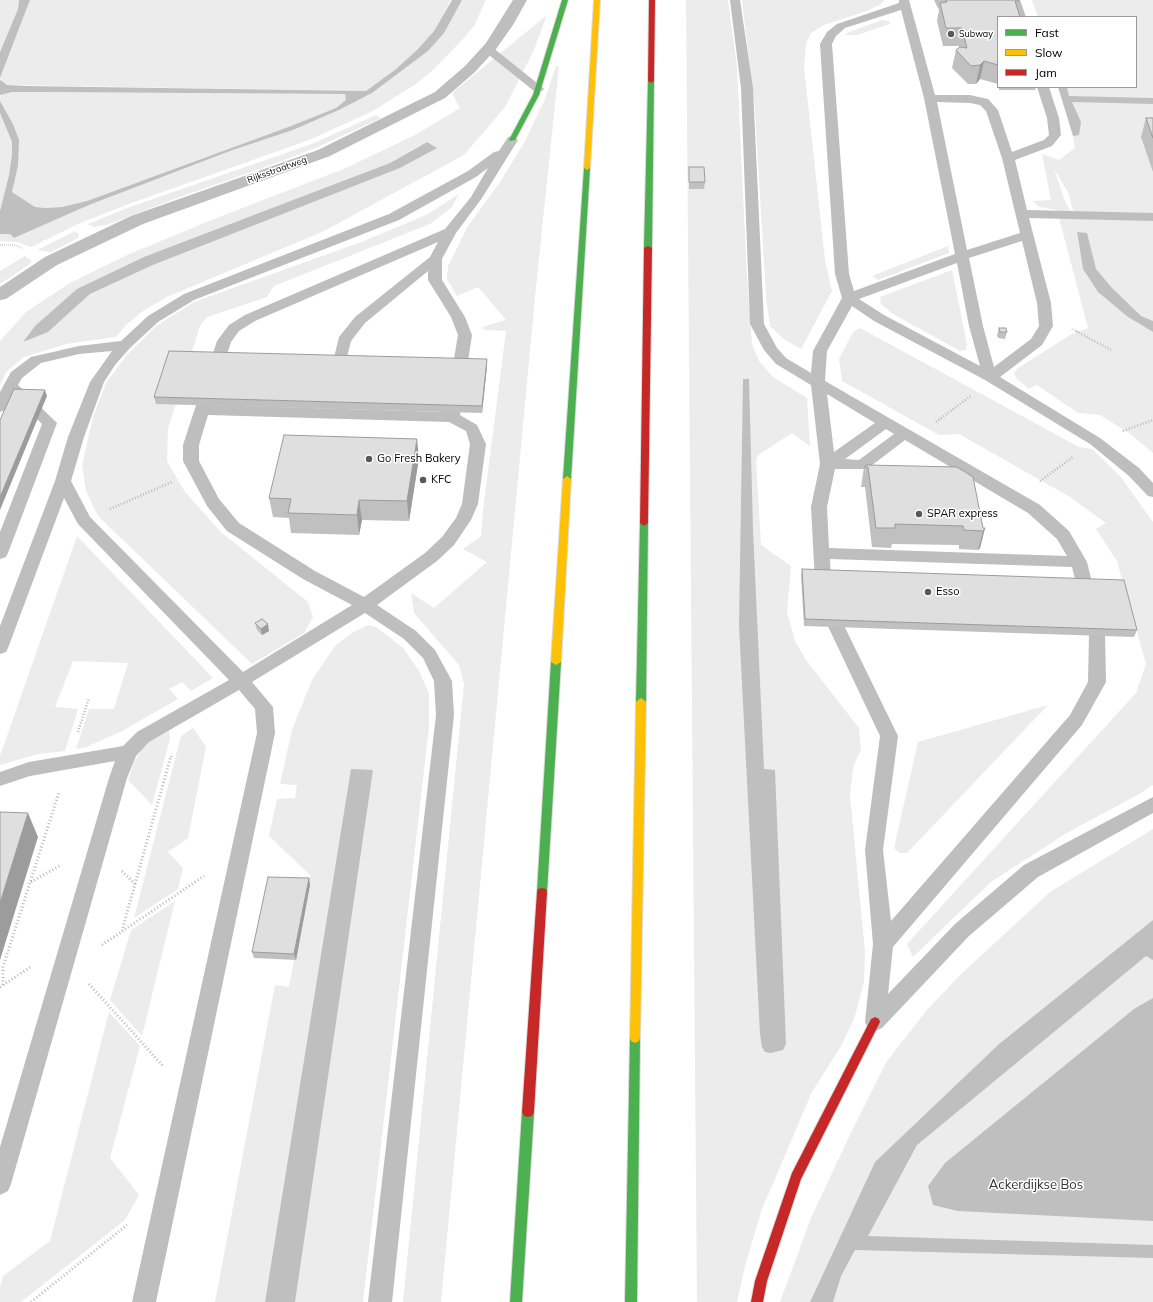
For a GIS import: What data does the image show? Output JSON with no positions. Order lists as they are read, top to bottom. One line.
{"streets":{"street":["Rijksstraatweg"]},"parks":["Ackerdijkse Bos"],"places":["Subway","Go Fresh Bakery","KFC","SPAR express","Esso"],"legend":["Fast","Slow","Jam"]}
